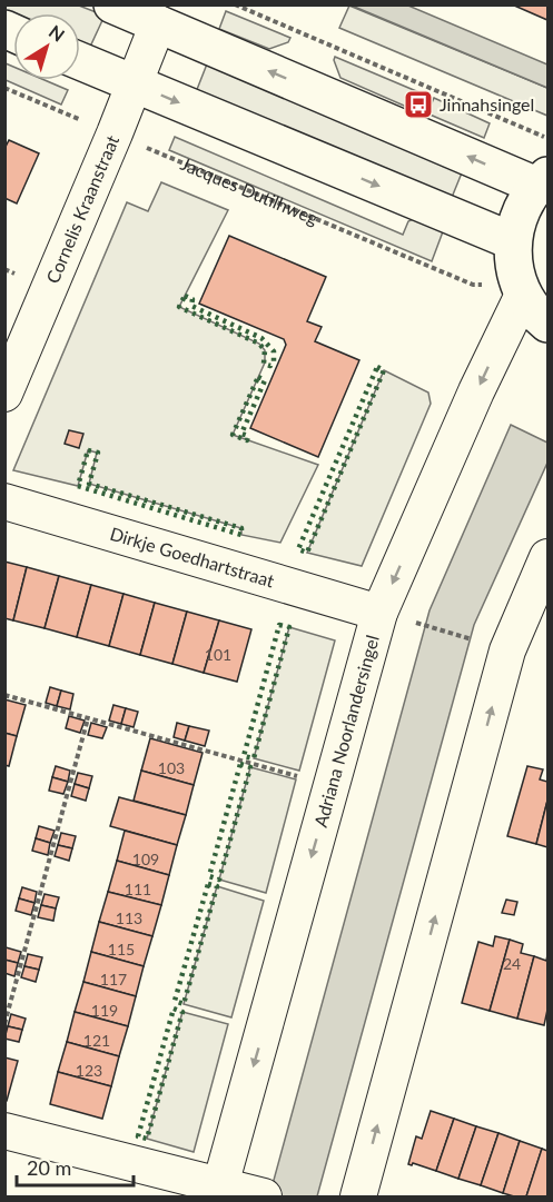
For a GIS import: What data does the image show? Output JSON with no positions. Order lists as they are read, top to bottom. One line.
{"streets":{"street":["Cornelis Kraanstraat","Dirkje Goedhartstraat","Adriana Noorlandersingel"],"path":["Jacques Dutilhweg"]},"crossings":[["Jacques Dutilhweg","Cornelis Kraanstraat"],["Dirkje Goedhartstraat","Adriana Noorlandersingel"]],"places":{"bus stop":["Jinnahsingel"]},"house_numbers":["101","103","109","111","113","115","24","117","119","121","123"],"scale_bar":"20 m","north":"top right"}
